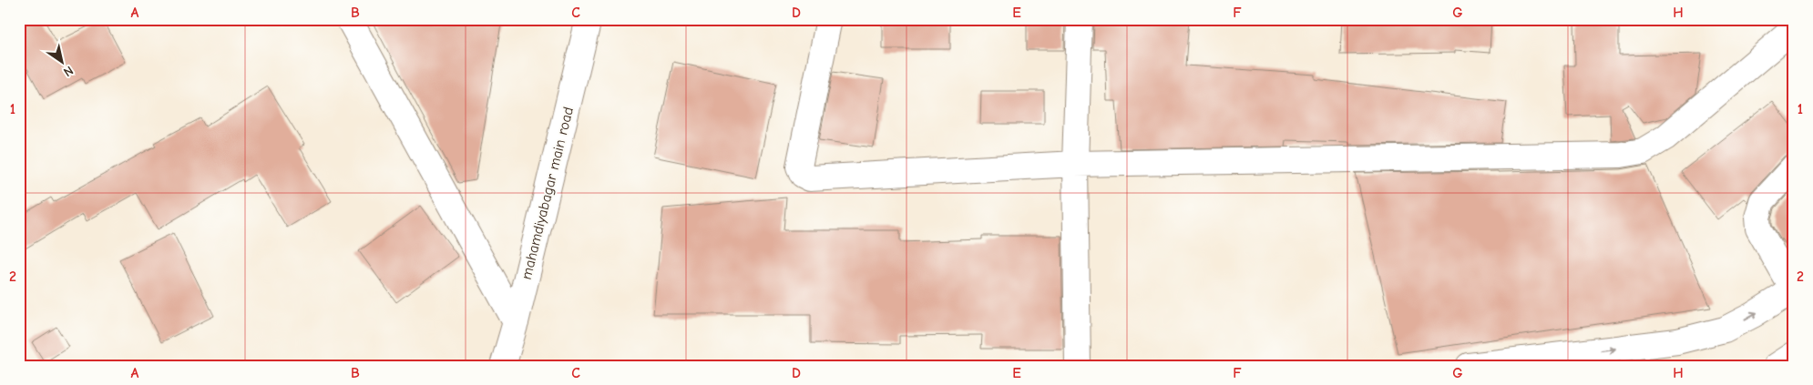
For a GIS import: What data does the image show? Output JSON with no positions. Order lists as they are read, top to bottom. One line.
{"streets":{"main road":["mahamdiyabagar main road"]},"north":"bottom right","grid":{"columns":["A","B","C","D","E","F","G","H"],"rows":["1","2"]}}
